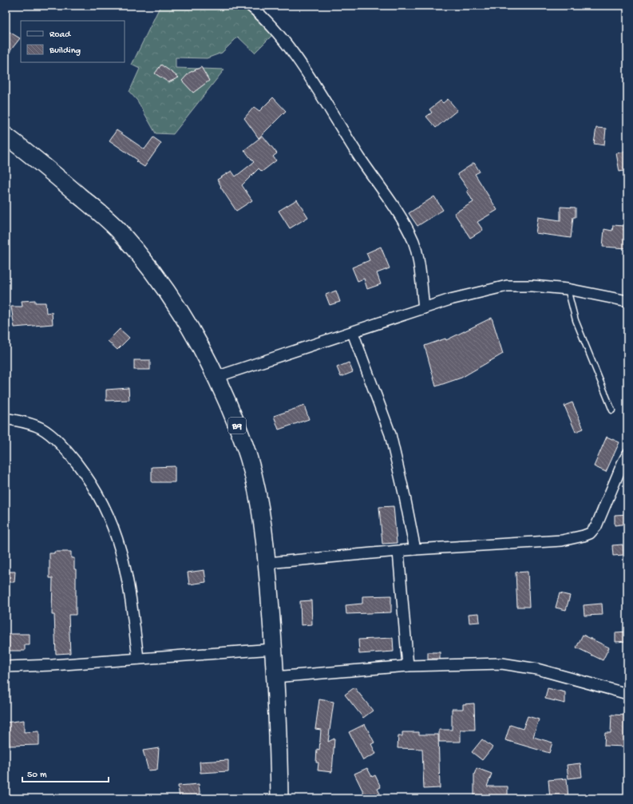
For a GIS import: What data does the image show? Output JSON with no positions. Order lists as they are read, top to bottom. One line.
{"streets":{"highway":["B9"]},"legend":["Road","Building"],"scale_bar":"50 m"}
